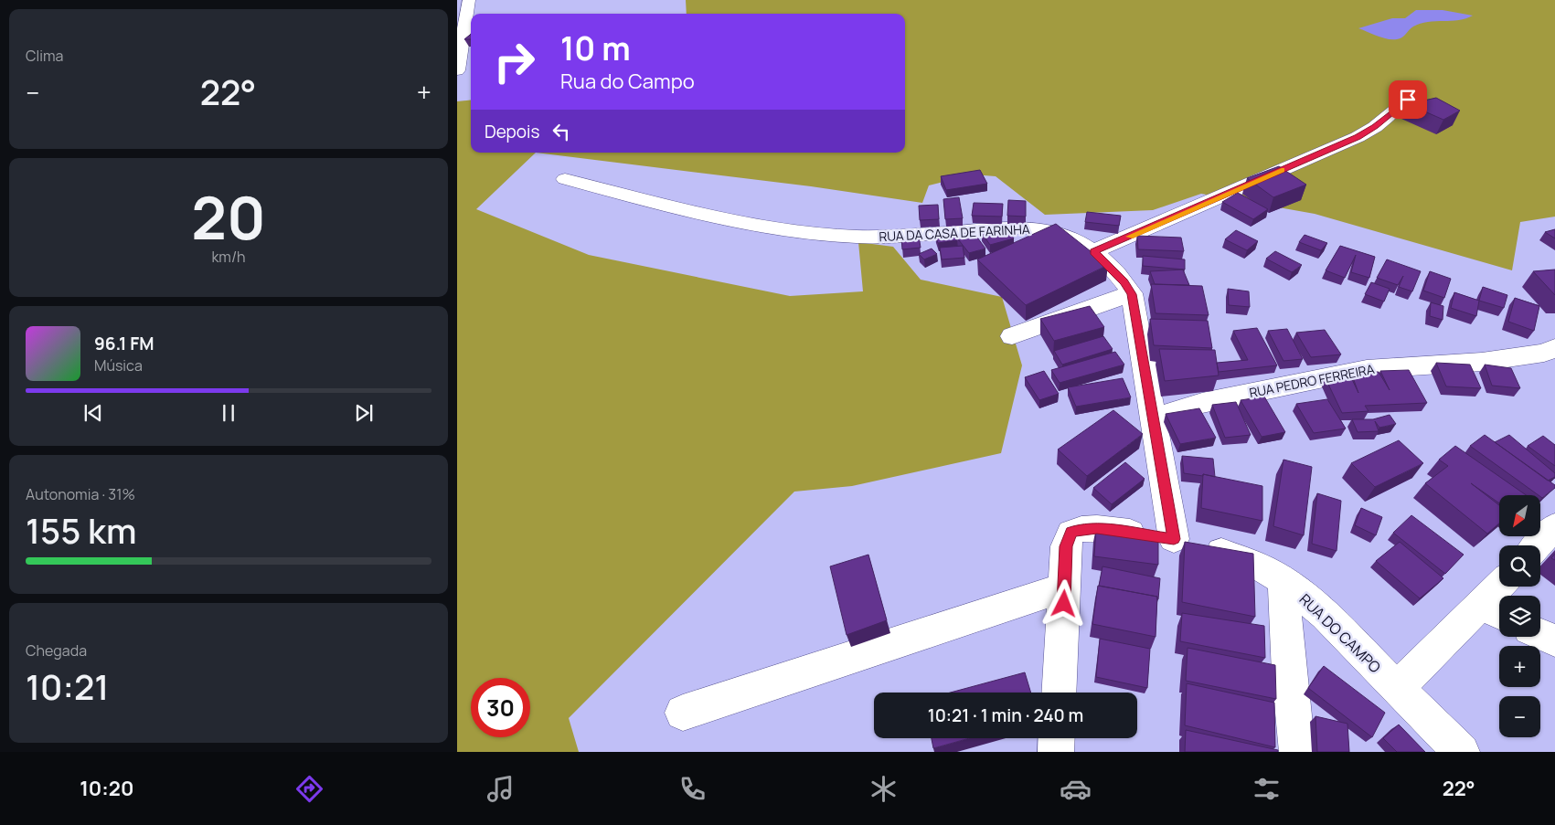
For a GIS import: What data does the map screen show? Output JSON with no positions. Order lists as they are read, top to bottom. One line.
{"streets":{"street":["RUA DA CASA DE FARINHA","RUA PEDRO FERREIRA","RUA DO CAMPO"]},"crossings":[["RUA DA CASA DE FARINHA","RUA PEDRO FERREIRA"],["RUA DA CASA DE FARINHA","RUA DO CAMPO"]],"north":"bottom left","page":{"tile":["Clima",["20","km/h"],["Autonomia · 31%","155 km"],["Chegada","10:21"]],"turn":["10 m","Rua do Campo"],"heat":["−","22°","+"],"then":"Depois","song":["96.1 FM","Música"],"map_buttons":["+","−"],"limit":"30","trip":"10:21 · 1 min · 240 m","tabs":["10:20","22°"]}}
